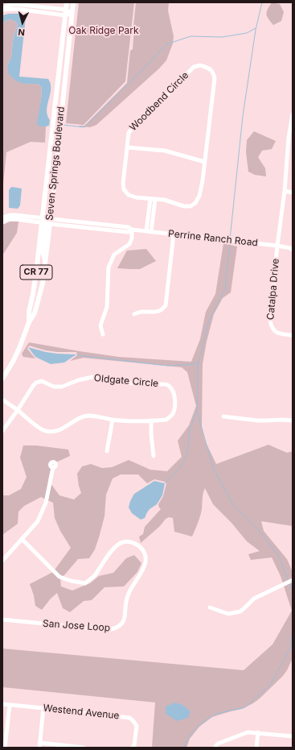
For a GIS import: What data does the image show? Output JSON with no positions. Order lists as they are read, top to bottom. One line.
{"streets":{"main road":["Seven Springs Boulevard","CR 77"],"street":["Woodbend Circle","Perrine Ranch Road","Catalpa Drive","Oldgate Circle","San Jose Loop","Westend Avenue"]},"crossings":[["Seven Springs Boulevard","Perrine Ranch Road"],["Perrine Ranch Road","Catalpa Drive"]],"parks":["Oak Ridge Park"],"north":"bottom"}
